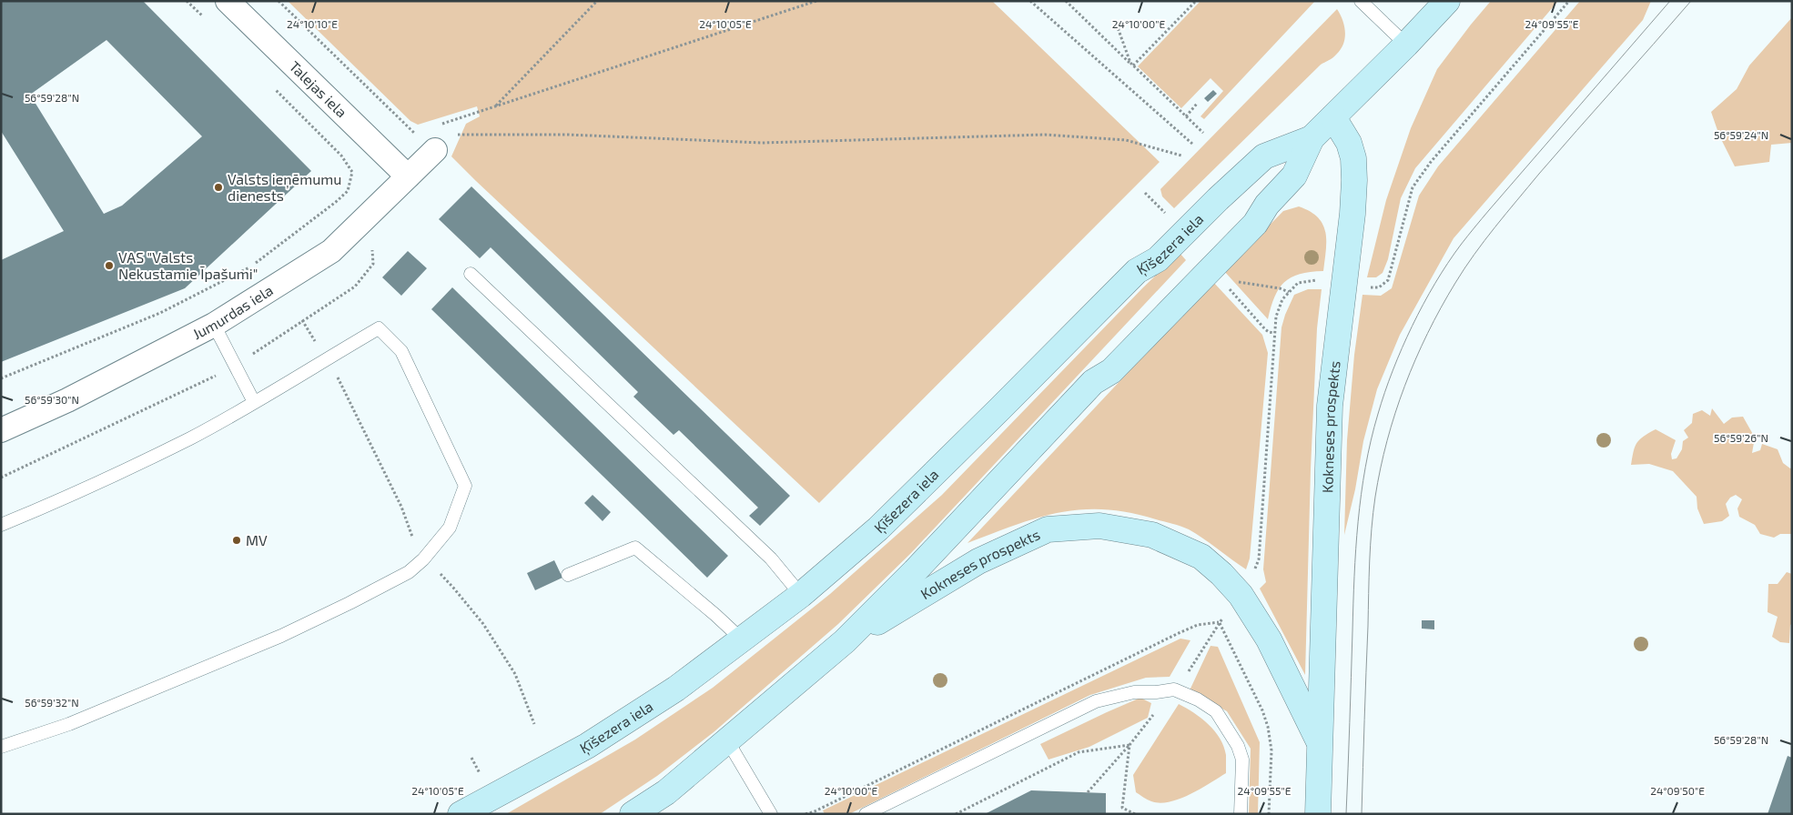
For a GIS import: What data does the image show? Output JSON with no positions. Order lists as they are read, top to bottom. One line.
{"streets":{"street":["Talejas iela","Ķīšezera iela","Jumurdas iela","Kokneses prospekts"]},"crossings":[["Talejas iela","Jumurdas iela"],["Ķīšezera iela","Kokneses prospekts"]],"places":["Valsts ieņēmumu dienests","VAS \"Valsts Nekustamie Īpašumi\"","MV"],"coordinates":["24°09'55\"E","24°10'10\"E","24°10'05\"E","24°10'00\"E","56°59'28\"N","56°59'24\"N","56°59'30\"N","56°59'26\"N","56°59'32\"N","24°09'50\"E"]}
